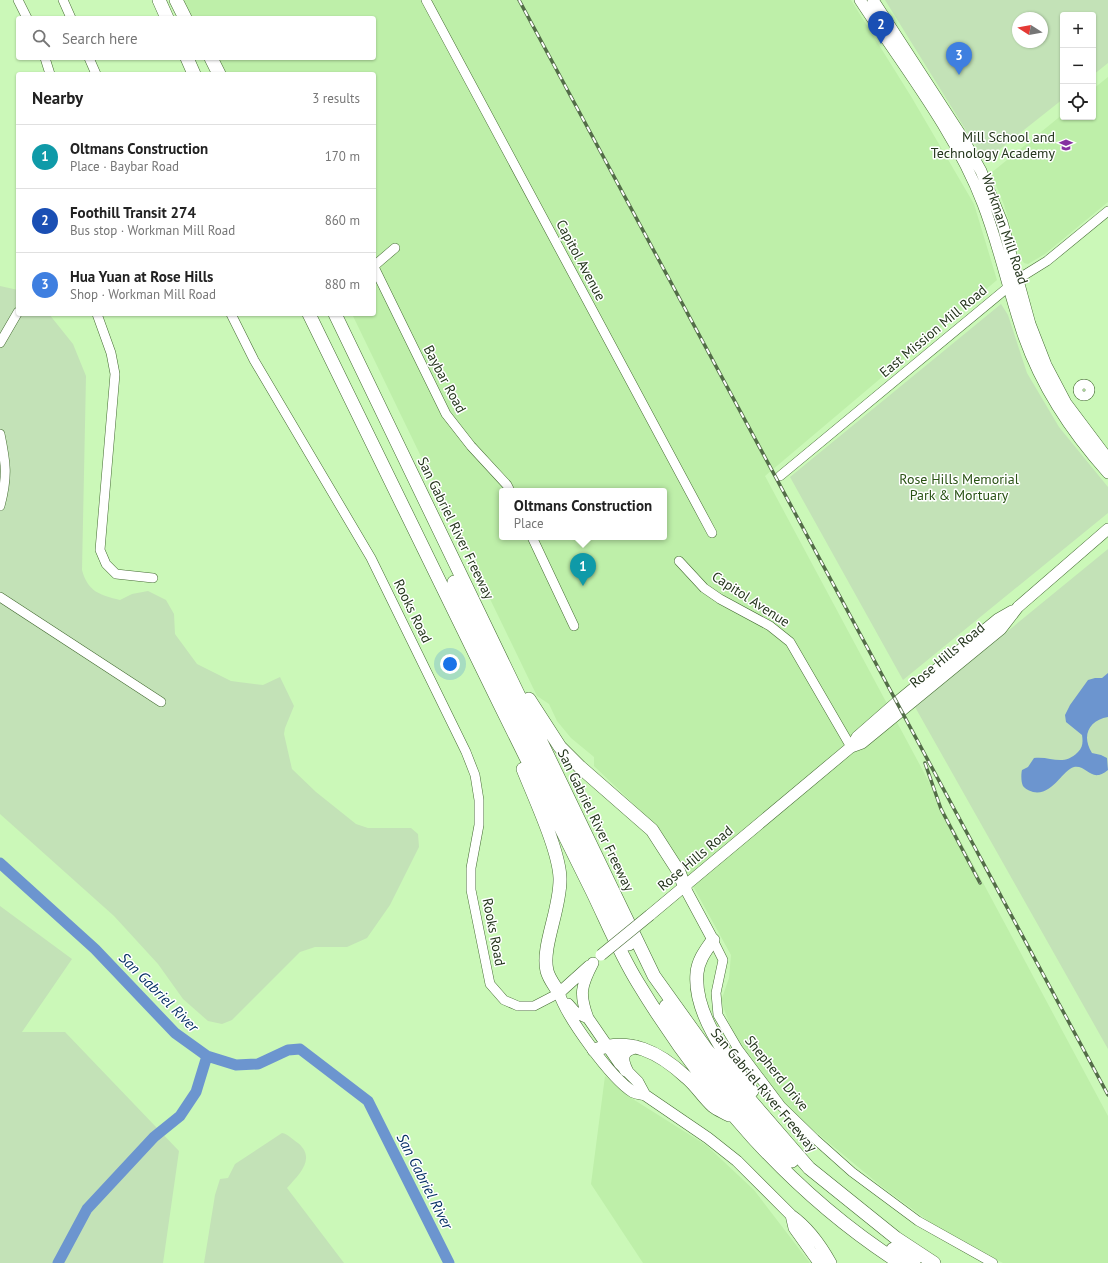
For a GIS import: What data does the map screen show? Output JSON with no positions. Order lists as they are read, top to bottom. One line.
{"streets":{"highway":["San Gabriel River Freeway"],"main road":["Workman Mill Road","Rose Hills Road","Shepherd Drive"],"street":["Capitol Avenue","East Mission Mill Road","Baybar Road","Rooks Road"]},"crossings":[["Workman Mill Road","East Mission Mill Road"],["Capitol Avenue","Rose Hills Road"],["Rooks Road","Rose Hills Road"],["Rose Hills Road","Shepherd Drive"]],"water":["San Gabriel River"],"parks":["Rose Hills Memorial Park & Mortuary"],"places":{"school or university":["Mill School and Technology Academy"]},"north":"left","page":{"pins":["2","3","1"],"map_buttons":["+","−"],"search":"Search here","heading":["Nearby","3 results"],"list":[{"mark":"1","name":"Oltmans Construction","note":"Place · Baybar Road","value":"170 m"},{"mark":"2","name":"Foothill Transit 274","note":"Bus stop · Workman Mill Road","value":"860 m"},{"mark":"3","name":"Hua Yuan at Rose Hills","note":"Shop · Workman Mill Road","value":"880 m"}],"popup":["Oltmans Construction","Place"]}}
